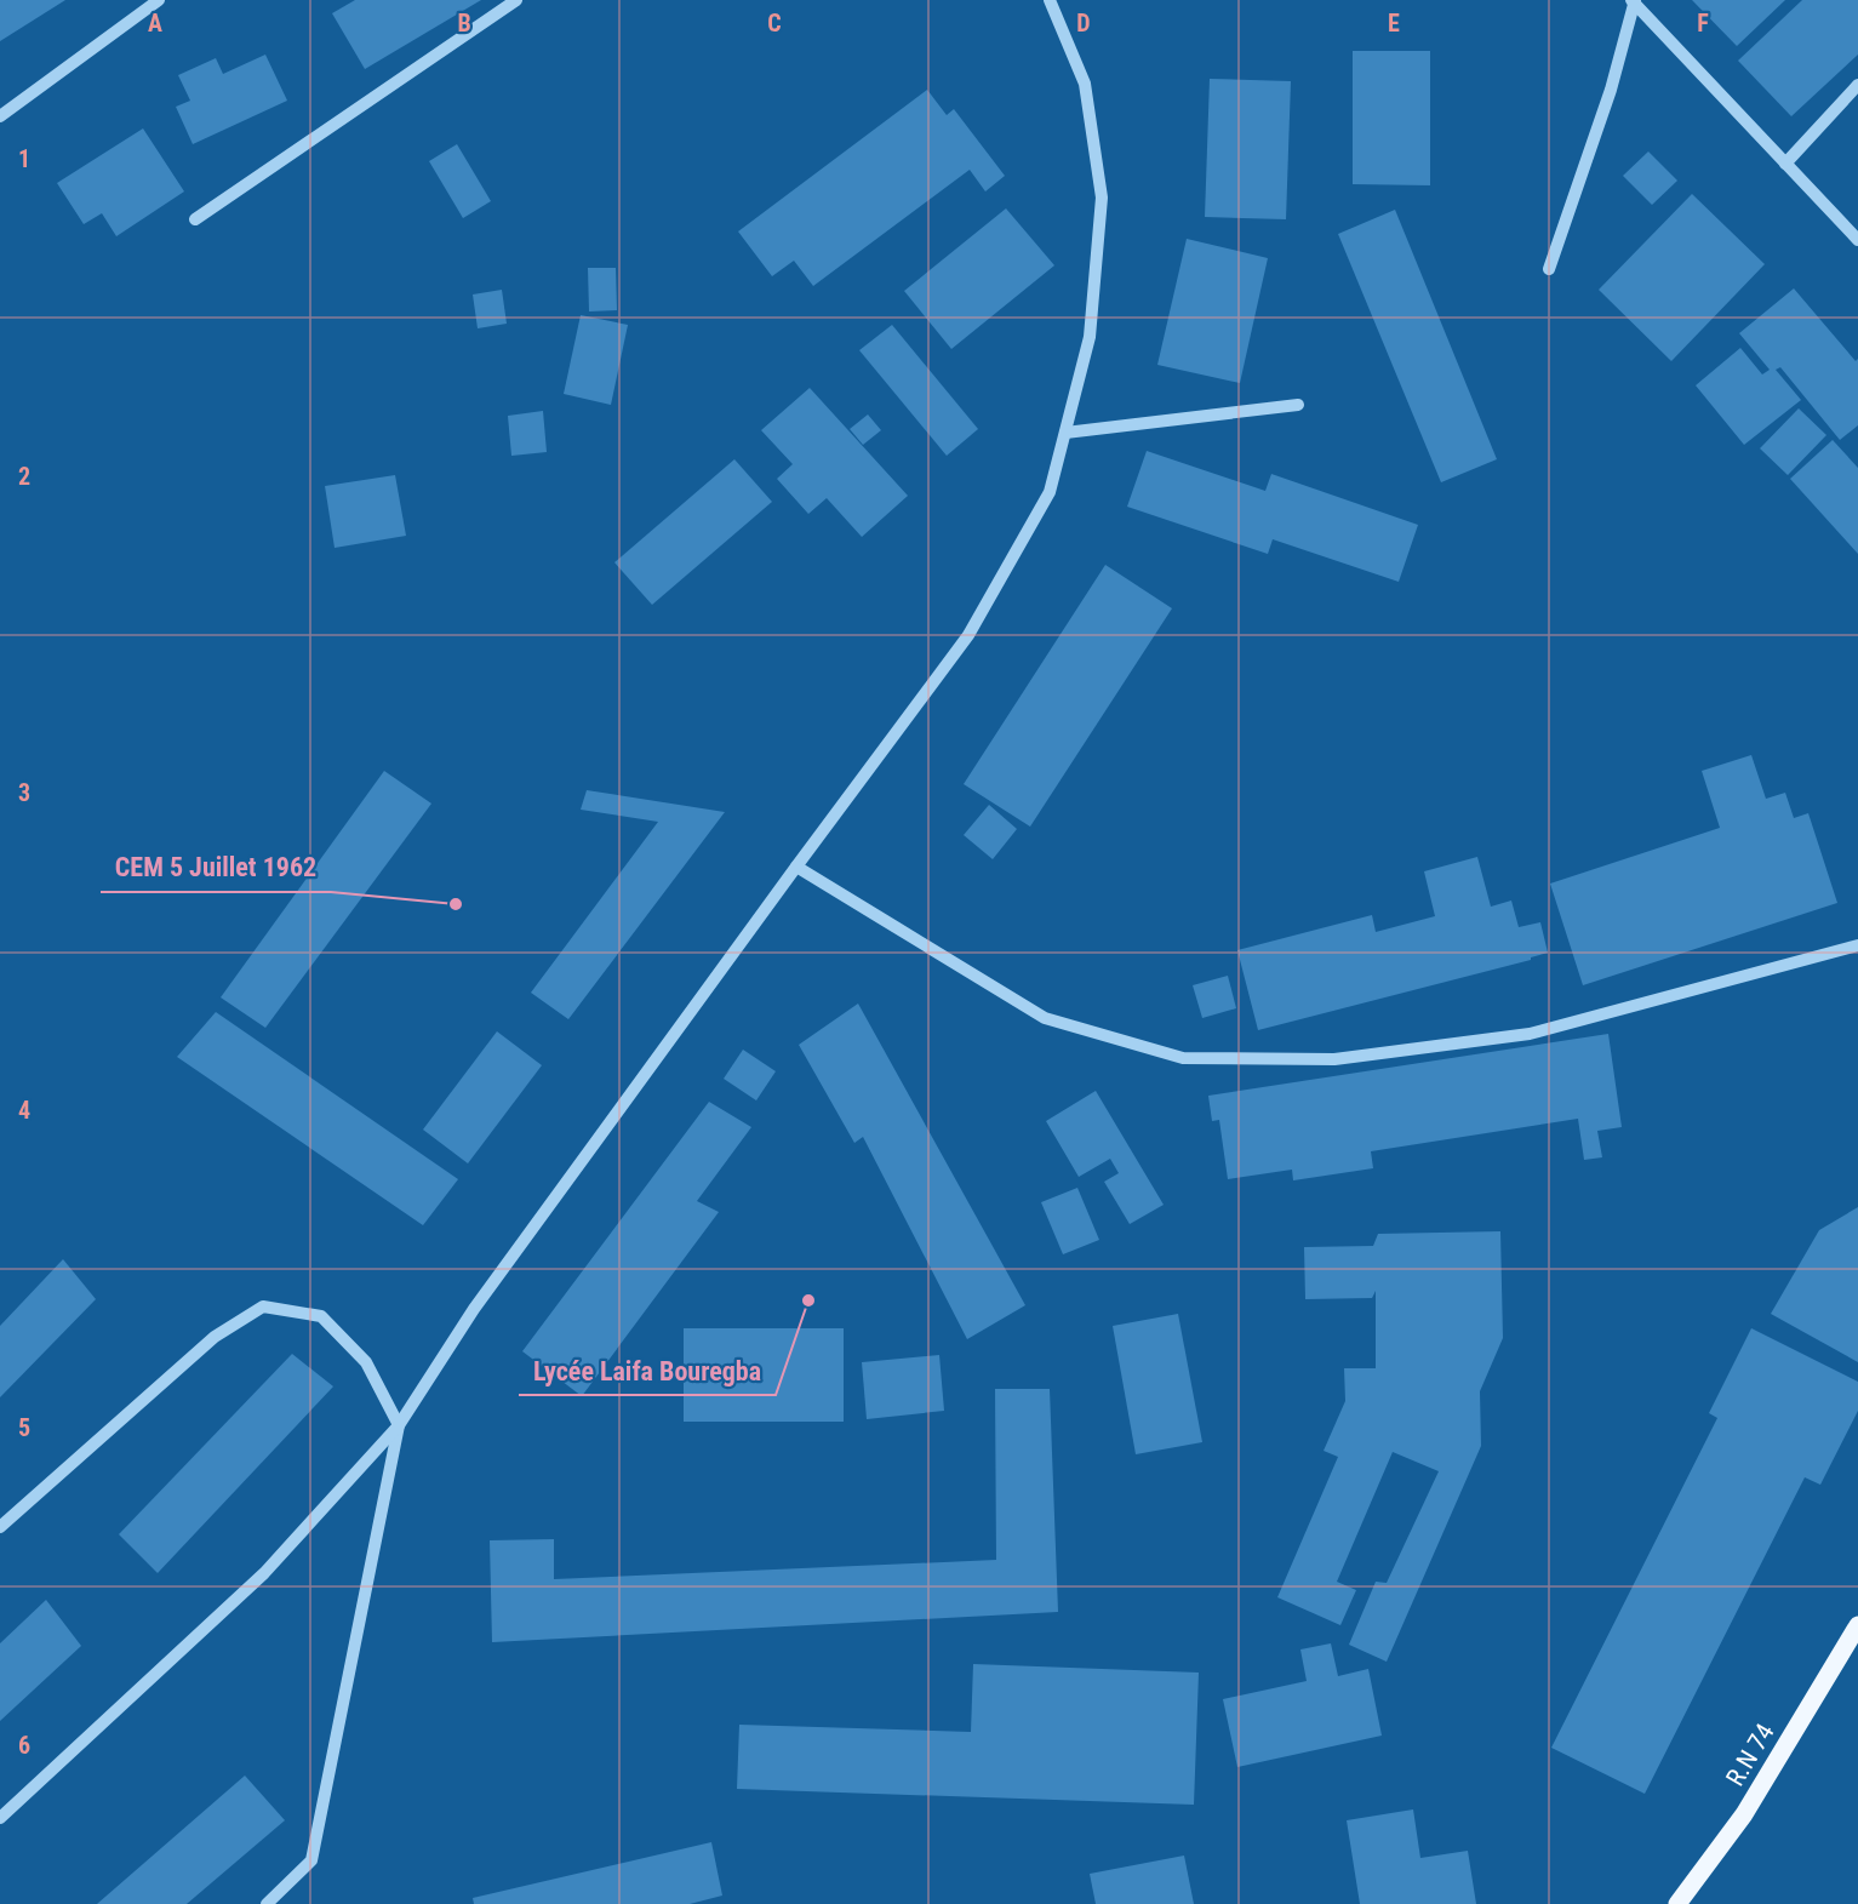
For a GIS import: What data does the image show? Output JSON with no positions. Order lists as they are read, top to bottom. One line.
{"streets":{"main road":["R.N 74"]},"places":["CEM 5 Juillet 1962","Lycée Laifa Bouregba"],"grid":{"columns":["A","B","C","D","E","F"],"rows":["1","2","3","4","5","6"]}}
